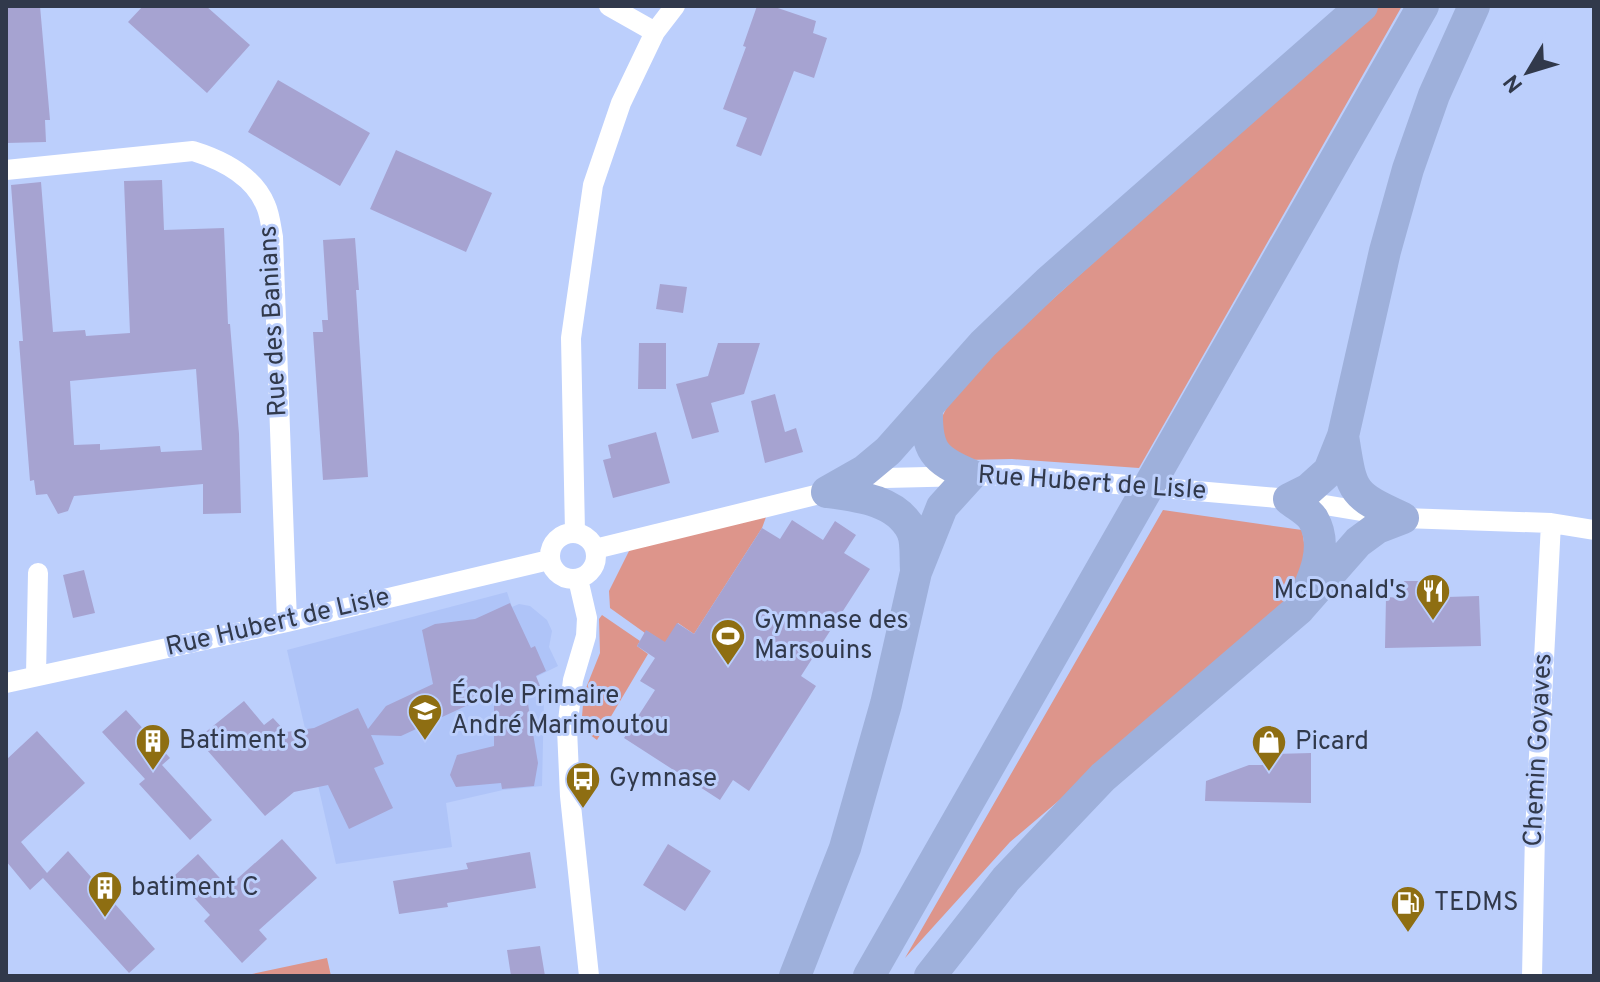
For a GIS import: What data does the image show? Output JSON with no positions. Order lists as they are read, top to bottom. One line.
{"streets":{"street":["Rue des Banians","Rue Hubert de Lisle","Chemin Goyaves"]},"crossings":[["Rue des Banians","Rue Hubert de Lisle"],["Rue Hubert de Lisle","Chemin Goyaves"]],"places":{"restaurant":["McDonald's"],"sports":["Gymnase des Marsouins"],"school or university":["École Primaire André Marimoutou"],"building":["Batiment S","batiment C"],"shop":["Picard"],"bus stop":["Gymnase"],"fuel station":["TEDMS"]},"north":"bottom left"}
